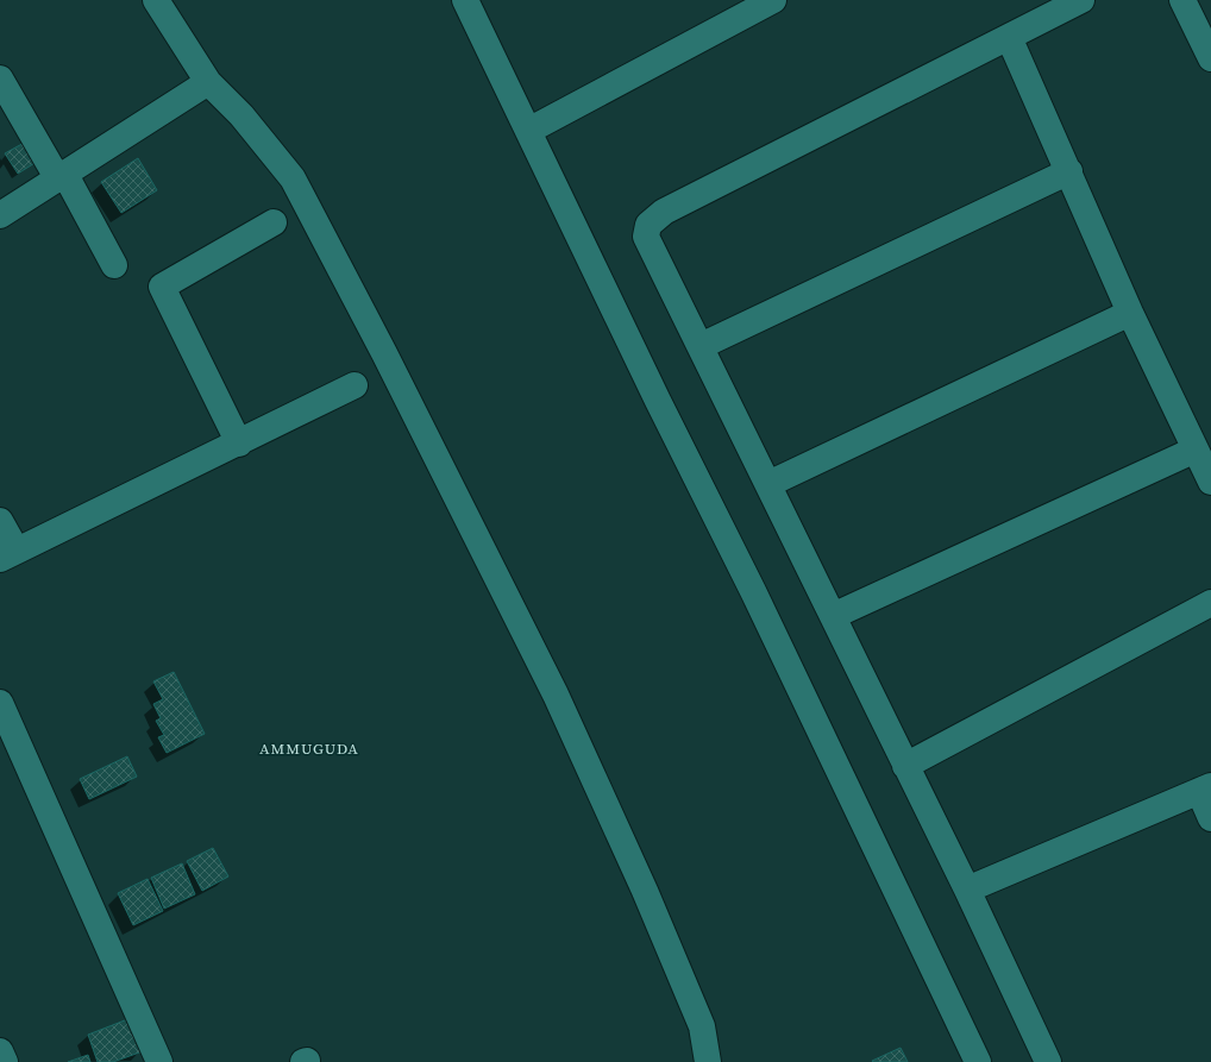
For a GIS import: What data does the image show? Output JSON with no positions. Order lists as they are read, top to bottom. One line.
{"districts":["AMMUGUDA"]}
